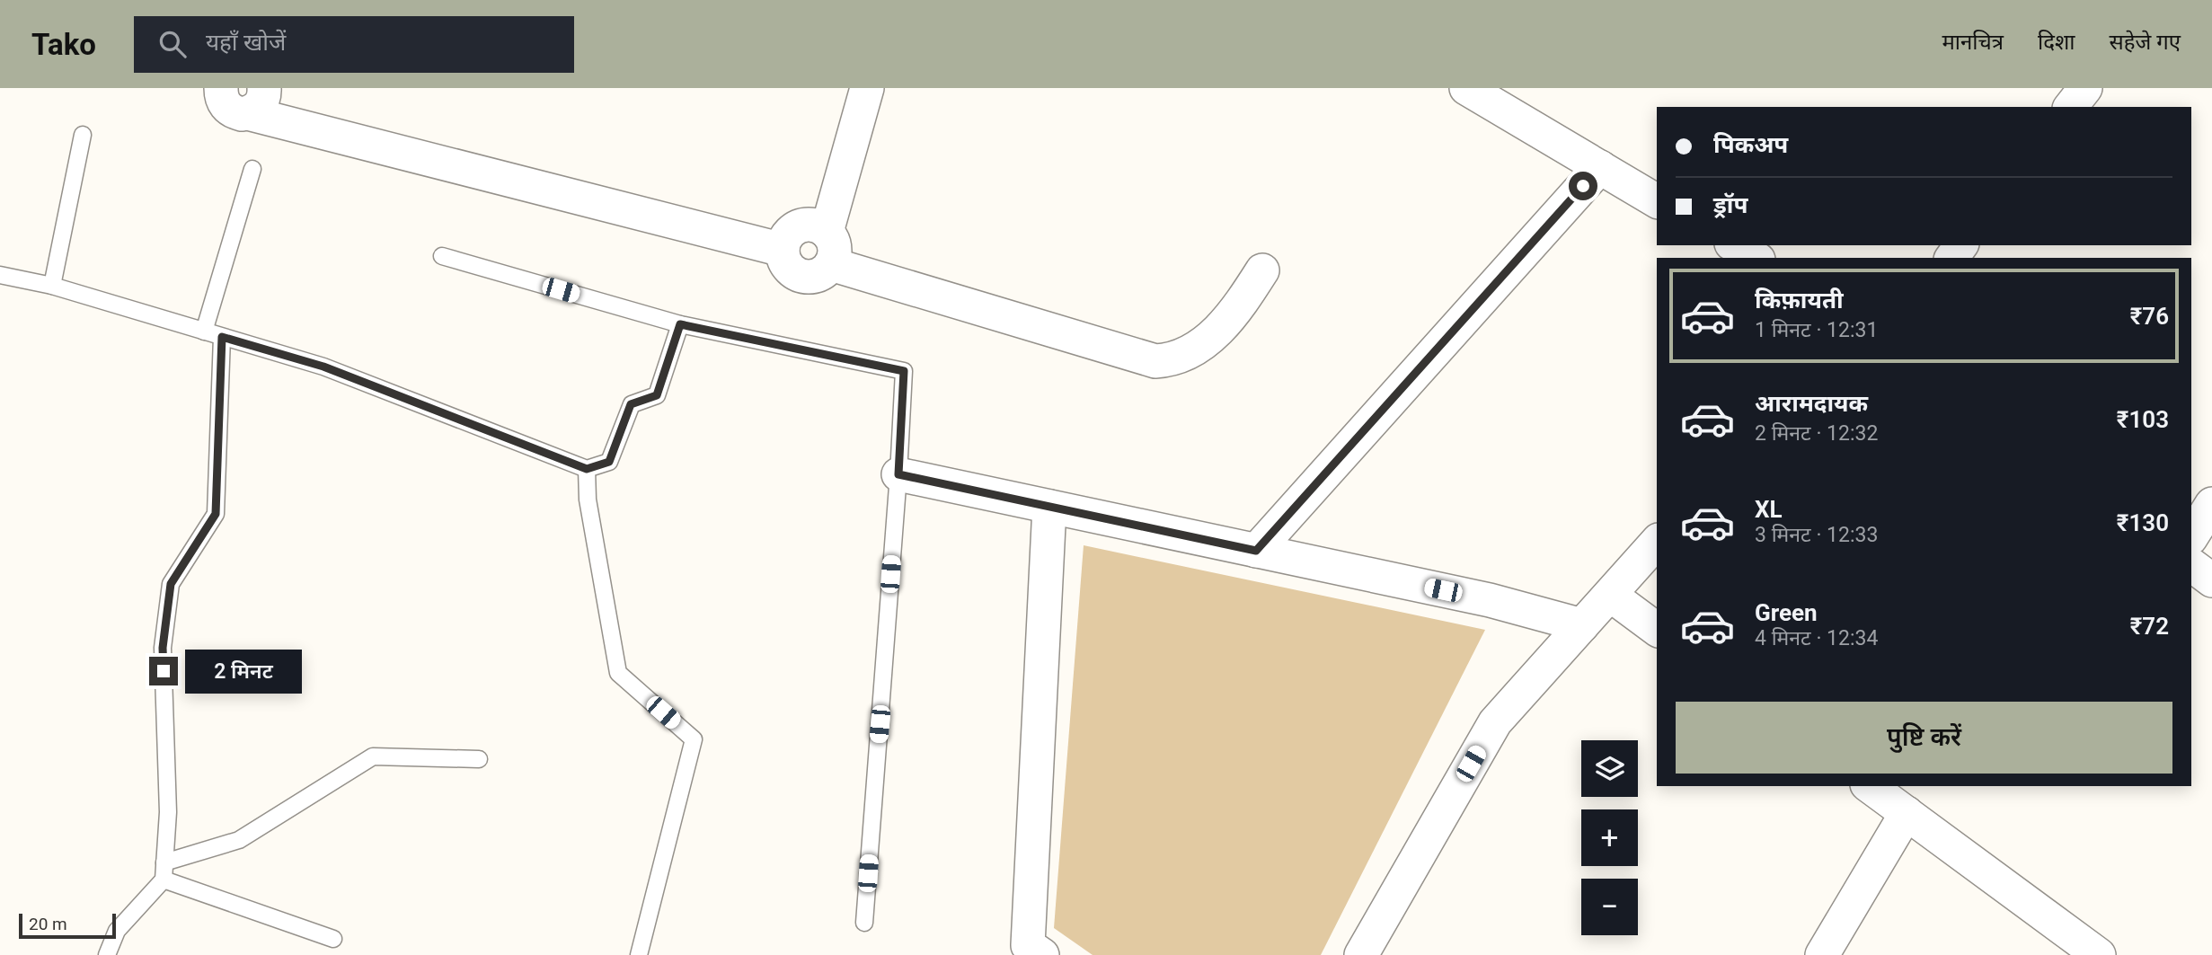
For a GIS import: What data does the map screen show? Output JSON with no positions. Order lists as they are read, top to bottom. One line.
{"scale_bar":"20 m","page":{"header":"Tako","search":"यहाँ खोजें","nav":["मानचित्र","दिशा","सहेजे गए"],"banner":["पिकअप","ड्रॉप"],"list":[{"name":"किफ़ायती","note":"1 मिनट · 12:31","value":"₹76"},{"name":"आरामदायक","note":"2 मिनट · 12:32","value":"₹103"},{"name":"XL","note":"3 मिनट · 12:33","value":"₹130"},{"name":"Green","note":"4 मिनट · 12:34","value":"₹72"}],"bubble":"2 मिनट","buttons":"पुष्टि करें","map_buttons":["+","−"],"scale":"20 m"}}
